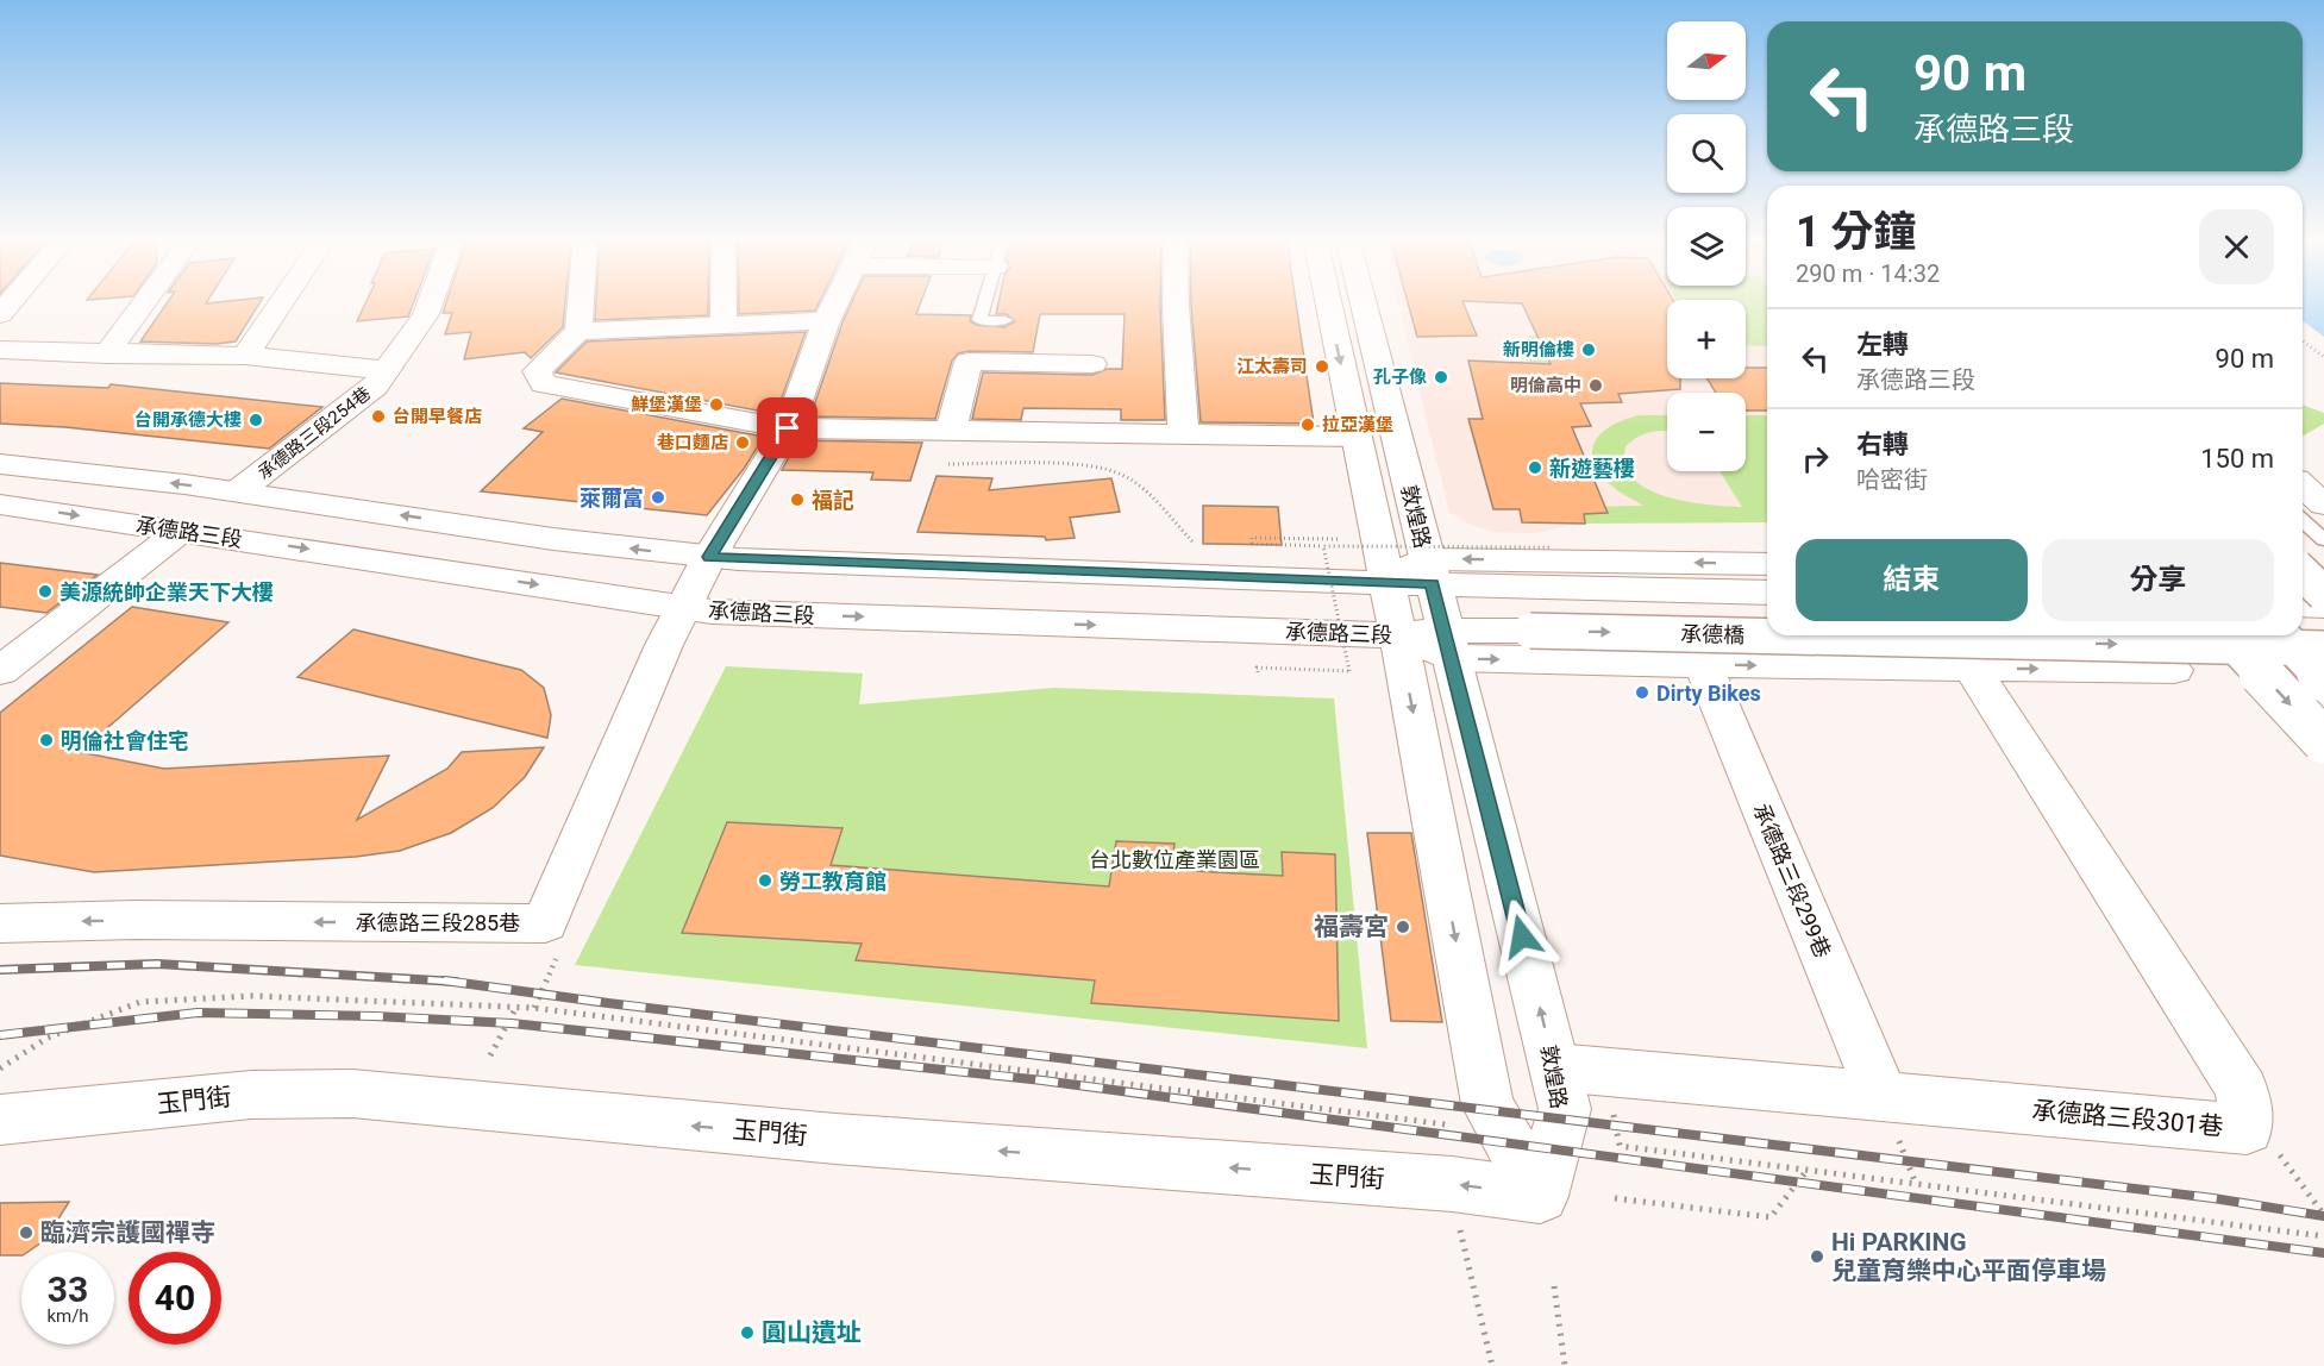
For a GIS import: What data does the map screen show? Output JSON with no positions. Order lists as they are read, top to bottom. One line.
{"streets":{"main road":["承德路三段254巷","敦煌路","承德路三段","承德橋","承德路三段299巷","承德路三段285巷","玉門街","承德路三段301巷"]},"crossings":[["承德路三段254巷","承德路三段"],["敦煌路","承德路三段"],["敦煌路","玉門街"],["敦煌路","承德路三段301巷"],["承德路三段","承德橋"],["承德路三段","承德路三段285巷"],["承德路三段299巷","承德路三段301巷"]],"one_way":["承德路三段285巷","玉門街"],"parks":["台北數位產業園區"],"places":["新明倫樓","江太壽司","孔子像","明倫高中","鮮堡漢堡","台開早餐店","台開承德大樓","拉亞漢堡","巷口麵店","新遊藝樓","萊爾富","福記","美源統帥企業天下大樓","Dirty Bikes","明倫社會住宅","勞工教育館","福壽宮","臨濟宗護國禪寺","Hi PARKING 兒童育樂中心平面停車場","圓山遺址"],"north":"right","page":{"map_buttons":["+","−"],"turn":["90 m","承德路三段"],"heading":["1 分鐘","290 m · 14:32"],"list":[{"name":"左轉","note":"承德路三段","value":"90 m"},{"name":"右轉","note":"哈密街","value":"150 m"}],"buttons":["結束","分享"],"speed":"33 km/h","limit":"40"}}
